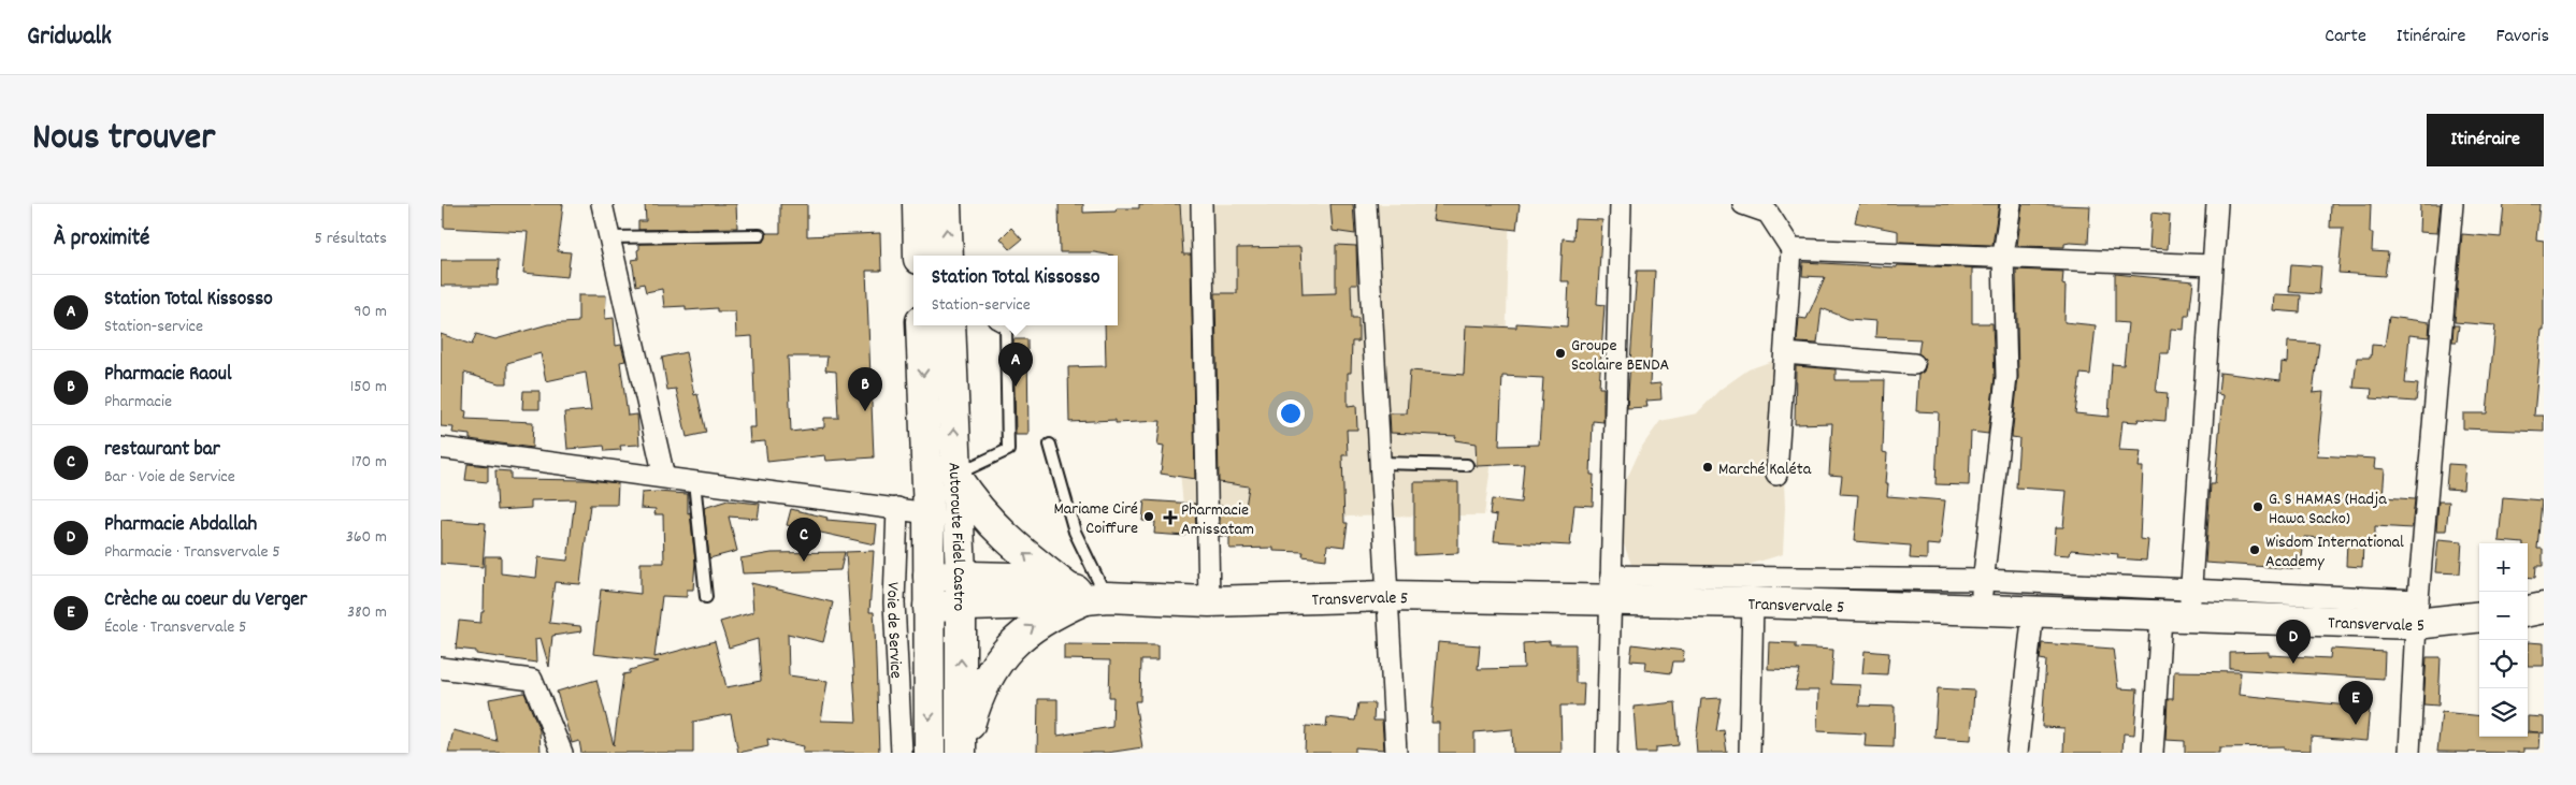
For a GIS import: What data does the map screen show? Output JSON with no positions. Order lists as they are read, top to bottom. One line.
{"streets":{"main road":["Autoroute Fidel Castro","Transvervale 5"],"street":["Voie de Service"]},"crossings":[["Autoroute Fidel Castro","Transvervale 5"]],"places":{"other":["Groupe Scolaire BENDA","Marché Kaléta","G. S HAMAS (Hadja Hawa Sacko)","Mariame Ciré Coiffure","Wisdom International Academy"],"health":["Pharmacie Amissatam"]},"page":{"header":"Gridwalk","nav":["Carte","Itinéraire","Favoris"],"title":"Nous trouver","buttons":"Itinéraire","heading":["À proximité","5 résultats"],"popup":["Station Total Kissosso","Station-service"],"list":[{"mark":"A","name":"Station Total Kissosso","note":"Station-service","value":"90 m"},{"mark":"B","name":"Pharmacie Raoul","note":"Pharmacie","value":"150 m"},{"mark":"C","name":"restaurant bar","note":"Bar · Voie de Service","value":"170 m"},{"mark":"D","name":"Pharmacie Abdallah","note":"Pharmacie · Transvervale 5","value":"360 m"},{"mark":"E","name":"Crèche au coeur du Verger","note":"École · Transvervale 5","value":"380 m"}],"pins":["A","B","C","D","E"],"map_buttons":["+","−"]}}
